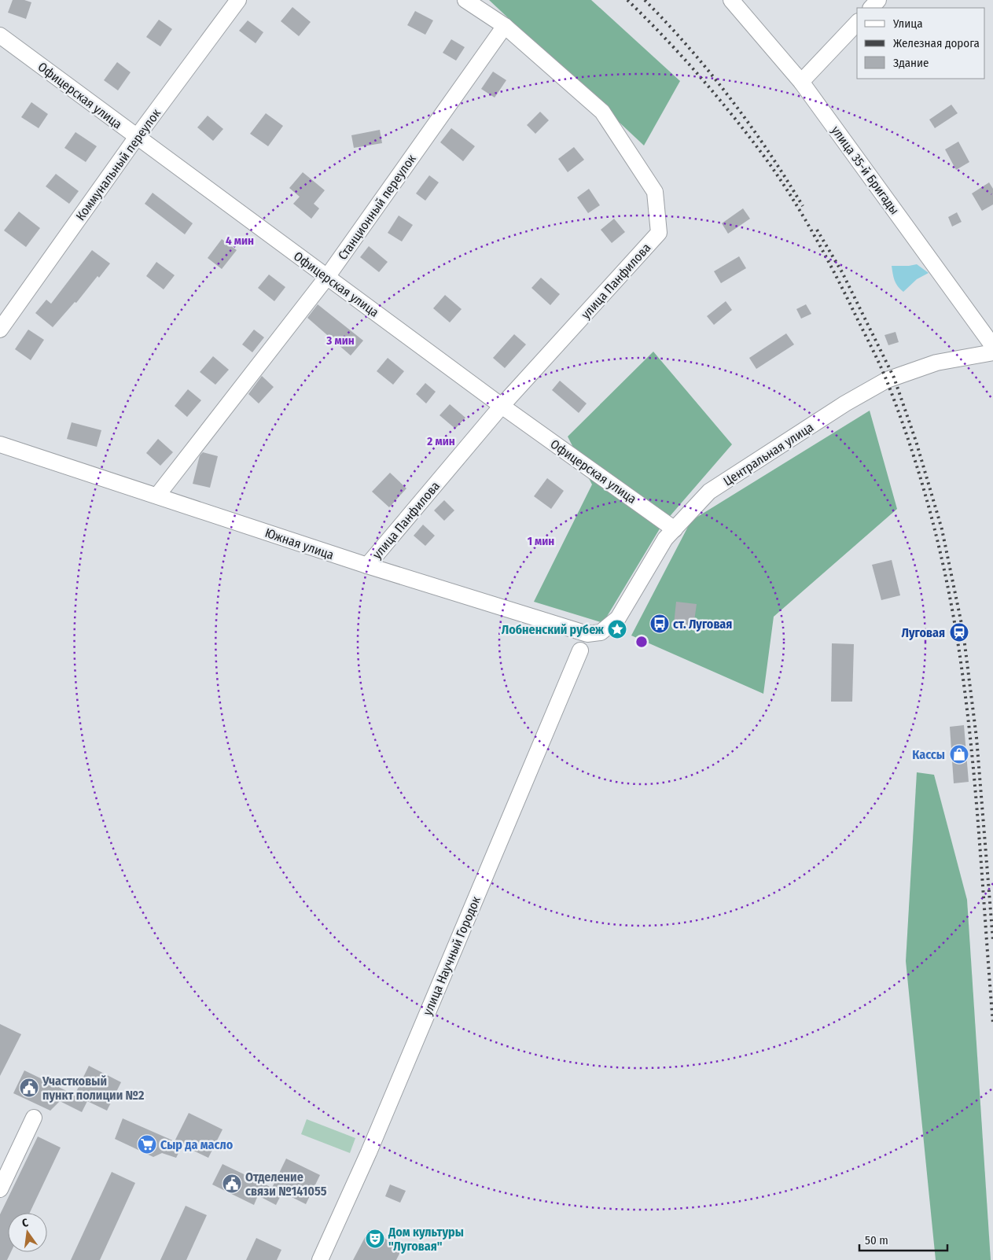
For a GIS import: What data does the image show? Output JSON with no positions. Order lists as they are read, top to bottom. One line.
{"streets":{"street":["Офицерская улица","Коммунальный переулок","улица 35-й Бригады","Станционный переулок","улица Панфилова","Центральная улица","Южная улица","улица Научный Городок"]},"crossings":[["Офицерская улица","Коммунальный переулок"],["Офицерская улица","Станционный переулок"],["Офицерская улица","улица Панфилова"],["Офицерская улица","Центральная улица"],["Станционный переулок","улица Панфилова"],["Станционный переулок","Южная улица"],["улица Панфилова","Южная улица"],["Центральная улица","Южная улица"]],"places":{"bus stop":["ст. Луговая"],"place":["Лобненский рубеж"],"station":["Луговая"],"shop":["Кассы"],"public building":["Участковый пункт полиции №2","Отделение связи №141055"],"supermarket":["Сыр да масло"],"theatre":["Дом культуры \"Луговая\""]},"legend":["Улица","Железная дорога","Здание"],"scale_bar":"50 m","north":"top","rings":["4 мин","3 мин","2 мин","1 мин"]}
